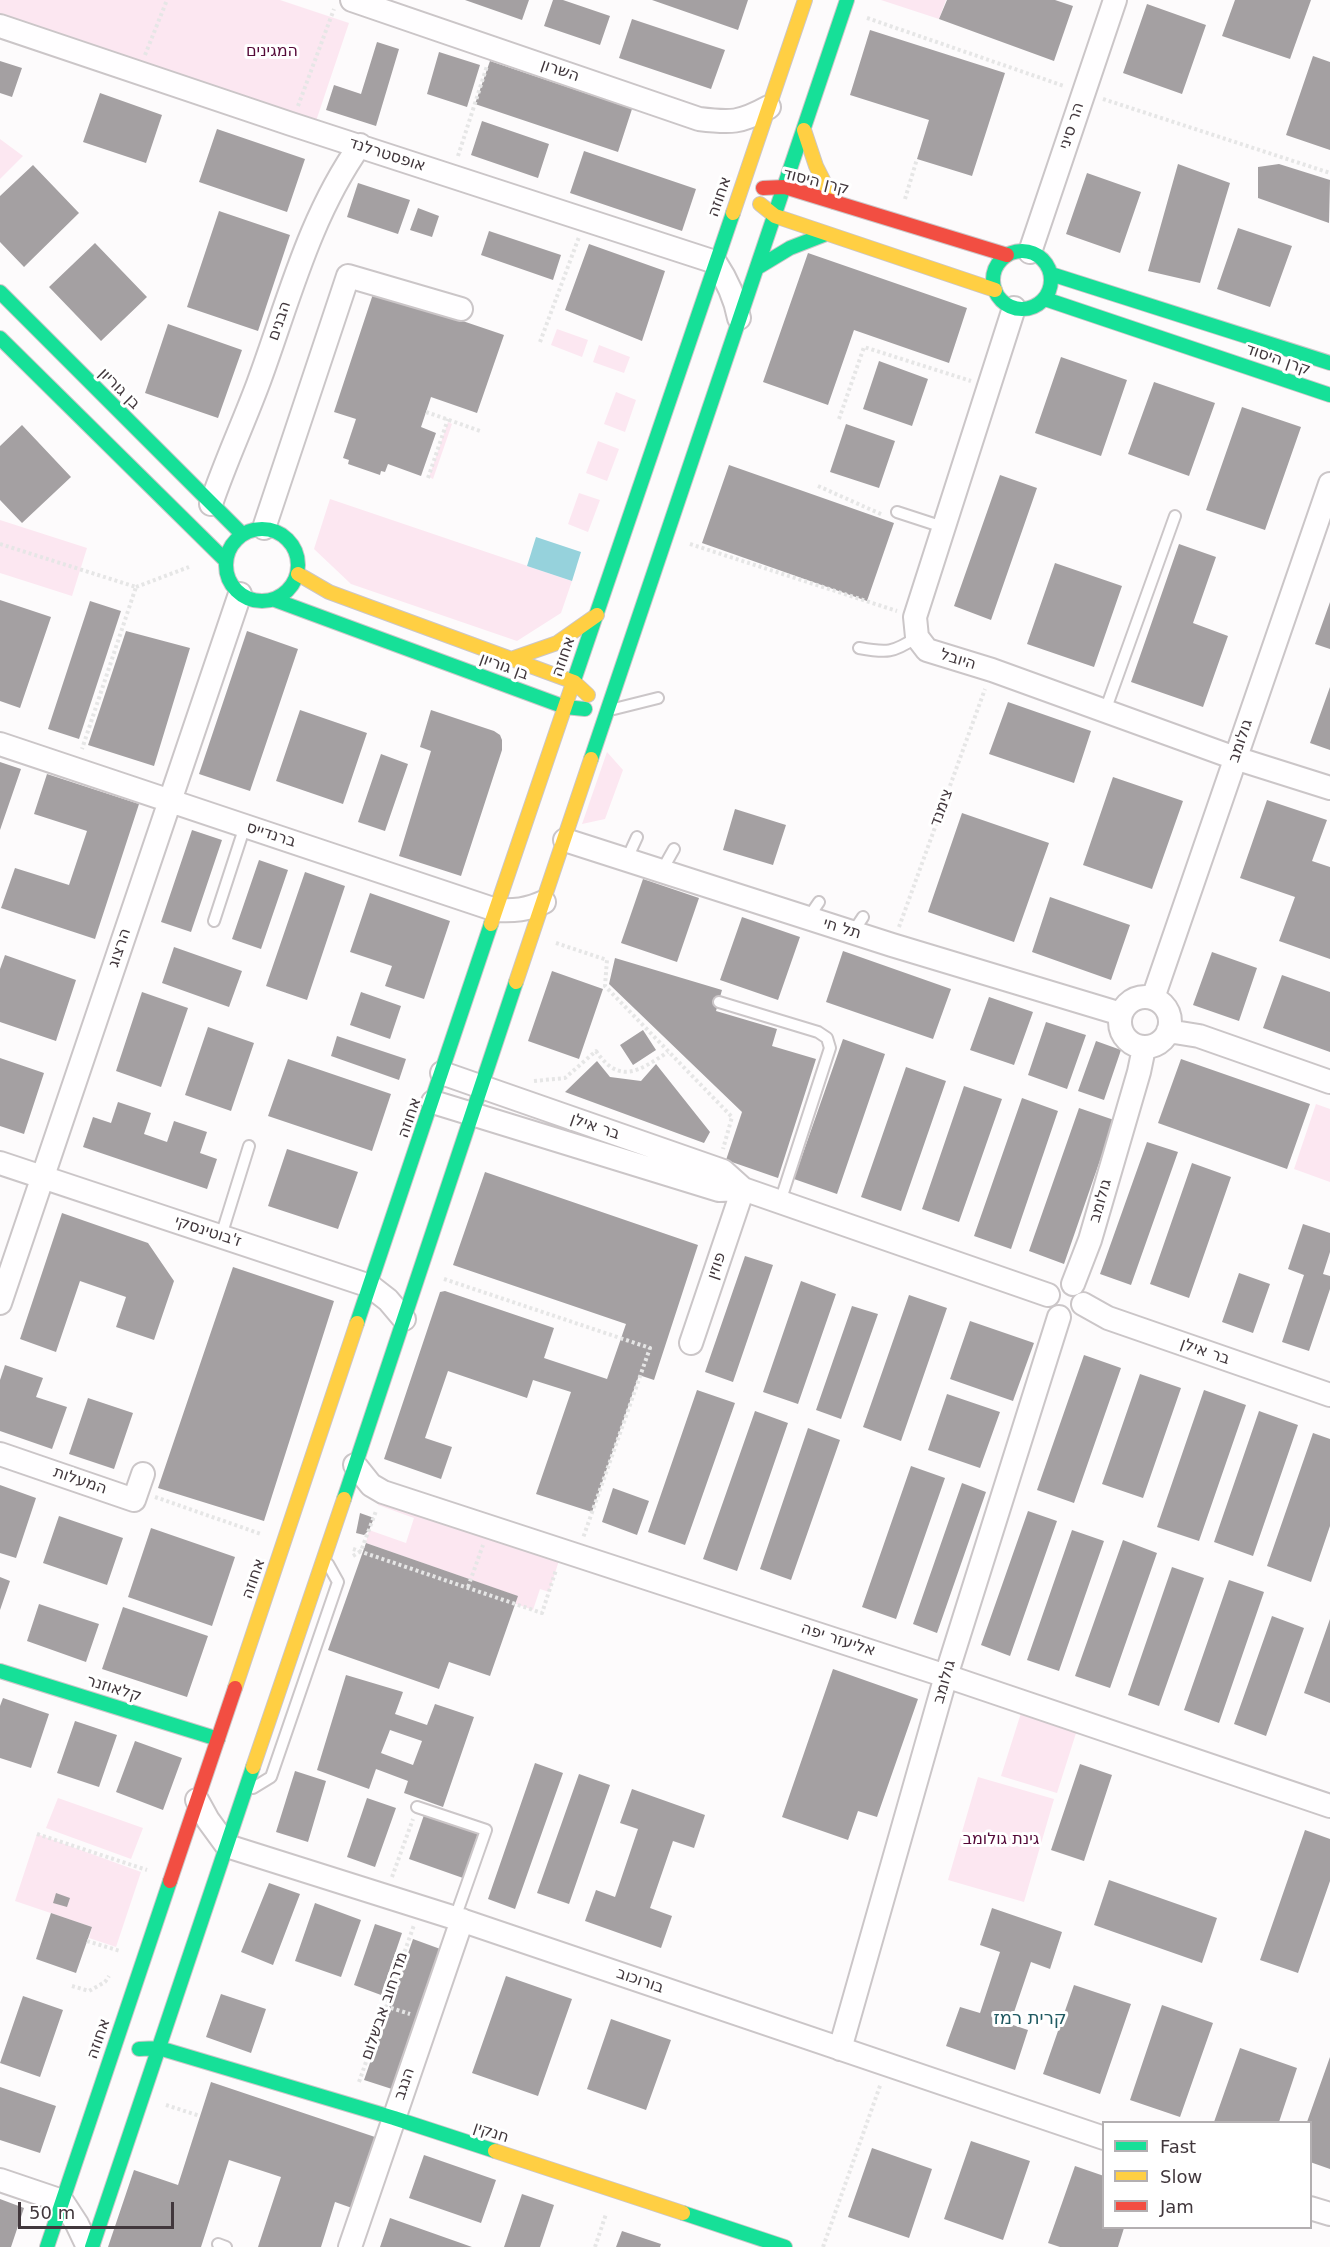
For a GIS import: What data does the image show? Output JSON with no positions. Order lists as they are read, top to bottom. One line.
{"streets":{"main road":["קרן היסוד","אחוזה","בן גוריון","קלאוזנר","חנקין"],"street":["השרון","הר סיני","אופסטרלנד","הבנים","היובל","גולומב","ברנדייס","תל חי","הרצוג","בר אילן","ז'בוטינסקי","פוזין","המעלות","אליעזר יפה","בורוכוב","הנגב"],"path":["צימנד","מדרחוב אבשלום"]},"crossings":[["השרון","אחוזה"],["הר סיני","קרן היסוד"],["אופסטרלנד","אחוזה"],["אופסטרלנד","הבנים"],["קרן היסוד","אחוזה"],["אחוזה","בן גוריון"],["אחוזה","ברנדייס"],["אחוזה","בר אילן"],["אחוזה","ז'בוטינסקי"],["אחוזה","קלאוזנר"],["אחוזה","חנקין"],["הבנים","בן גוריון"],["בן גוריון","הרצוג"],["היובל","גולומב"],["היובל","צימנד"],["גולומב","תל חי"],["גולומב","בר אילן"],["גולומב","אליעזר יפה"],["גולומב","בורוכוב"],["צימנד","תל חי"],["ברנדייס","הרצוג"],["הרצוג","ז'בוטינסקי"],["בר אילן","פוזין"],["בורוכוב","מדרחוב אבשלום"],["בורוכוב","הנגב"],["מדרחוב אבשלום","חנקין"],["הנגב","חנקין"]],"districts":["קרית רמז"],"parks":["המגינים","גינת גולומב"],"legend":["Fast","Slow","Jam"],"scale_bar":"50 m"}
